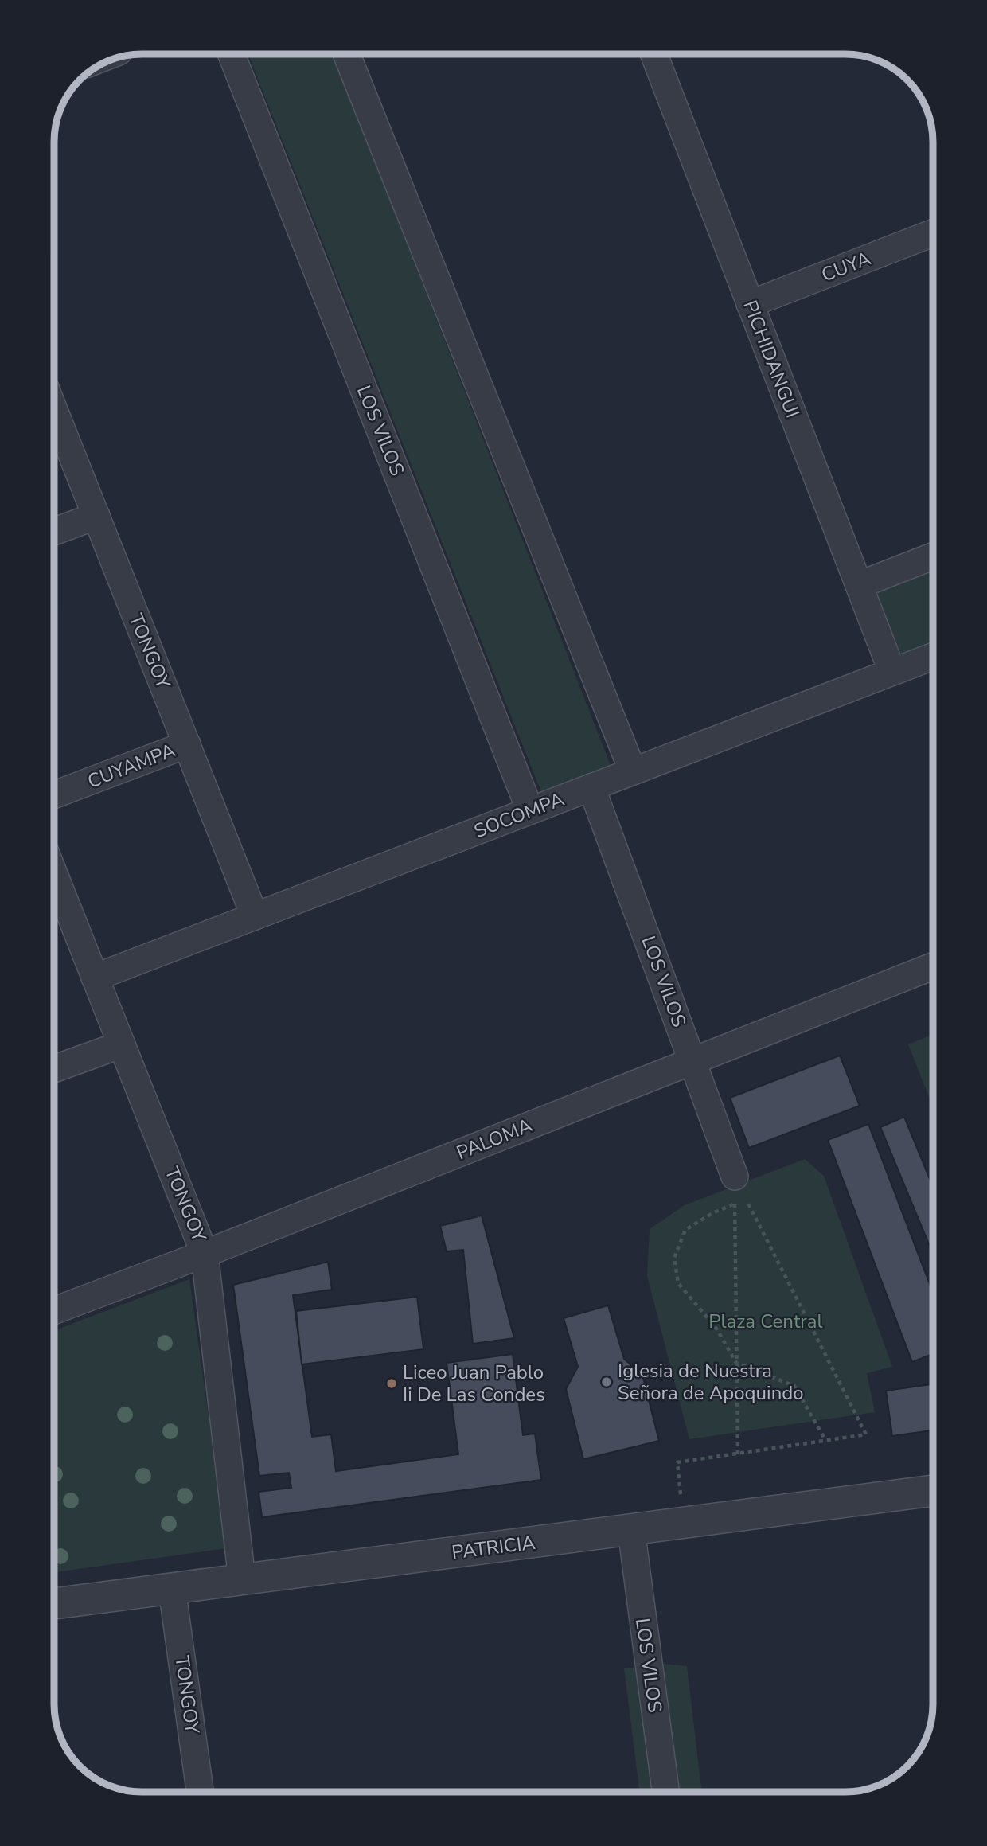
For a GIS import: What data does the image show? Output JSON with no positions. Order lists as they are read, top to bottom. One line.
{"streets":{"street":["CUYA","PICHIDANGUI","LOS VILOS","TONGOY","CUYAMPA","SOCOMPA","PALOMA","PATRICIA"]},"crossings":[["CUYA","PICHIDANGUI"],["PICHIDANGUI","SOCOMPA"],["LOS VILOS","SOCOMPA"],["LOS VILOS","PALOMA"],["LOS VILOS","PATRICIA"],["TONGOY","CUYAMPA"],["TONGOY","SOCOMPA"],["TONGOY","PALOMA"],["TONGOY","PATRICIA"]],"parks":["Plaza Central"],"places":["Iglesia de Nuestra Señora de Apoquindo","Liceo Juan Pablo Ii De Las Condes"]}
